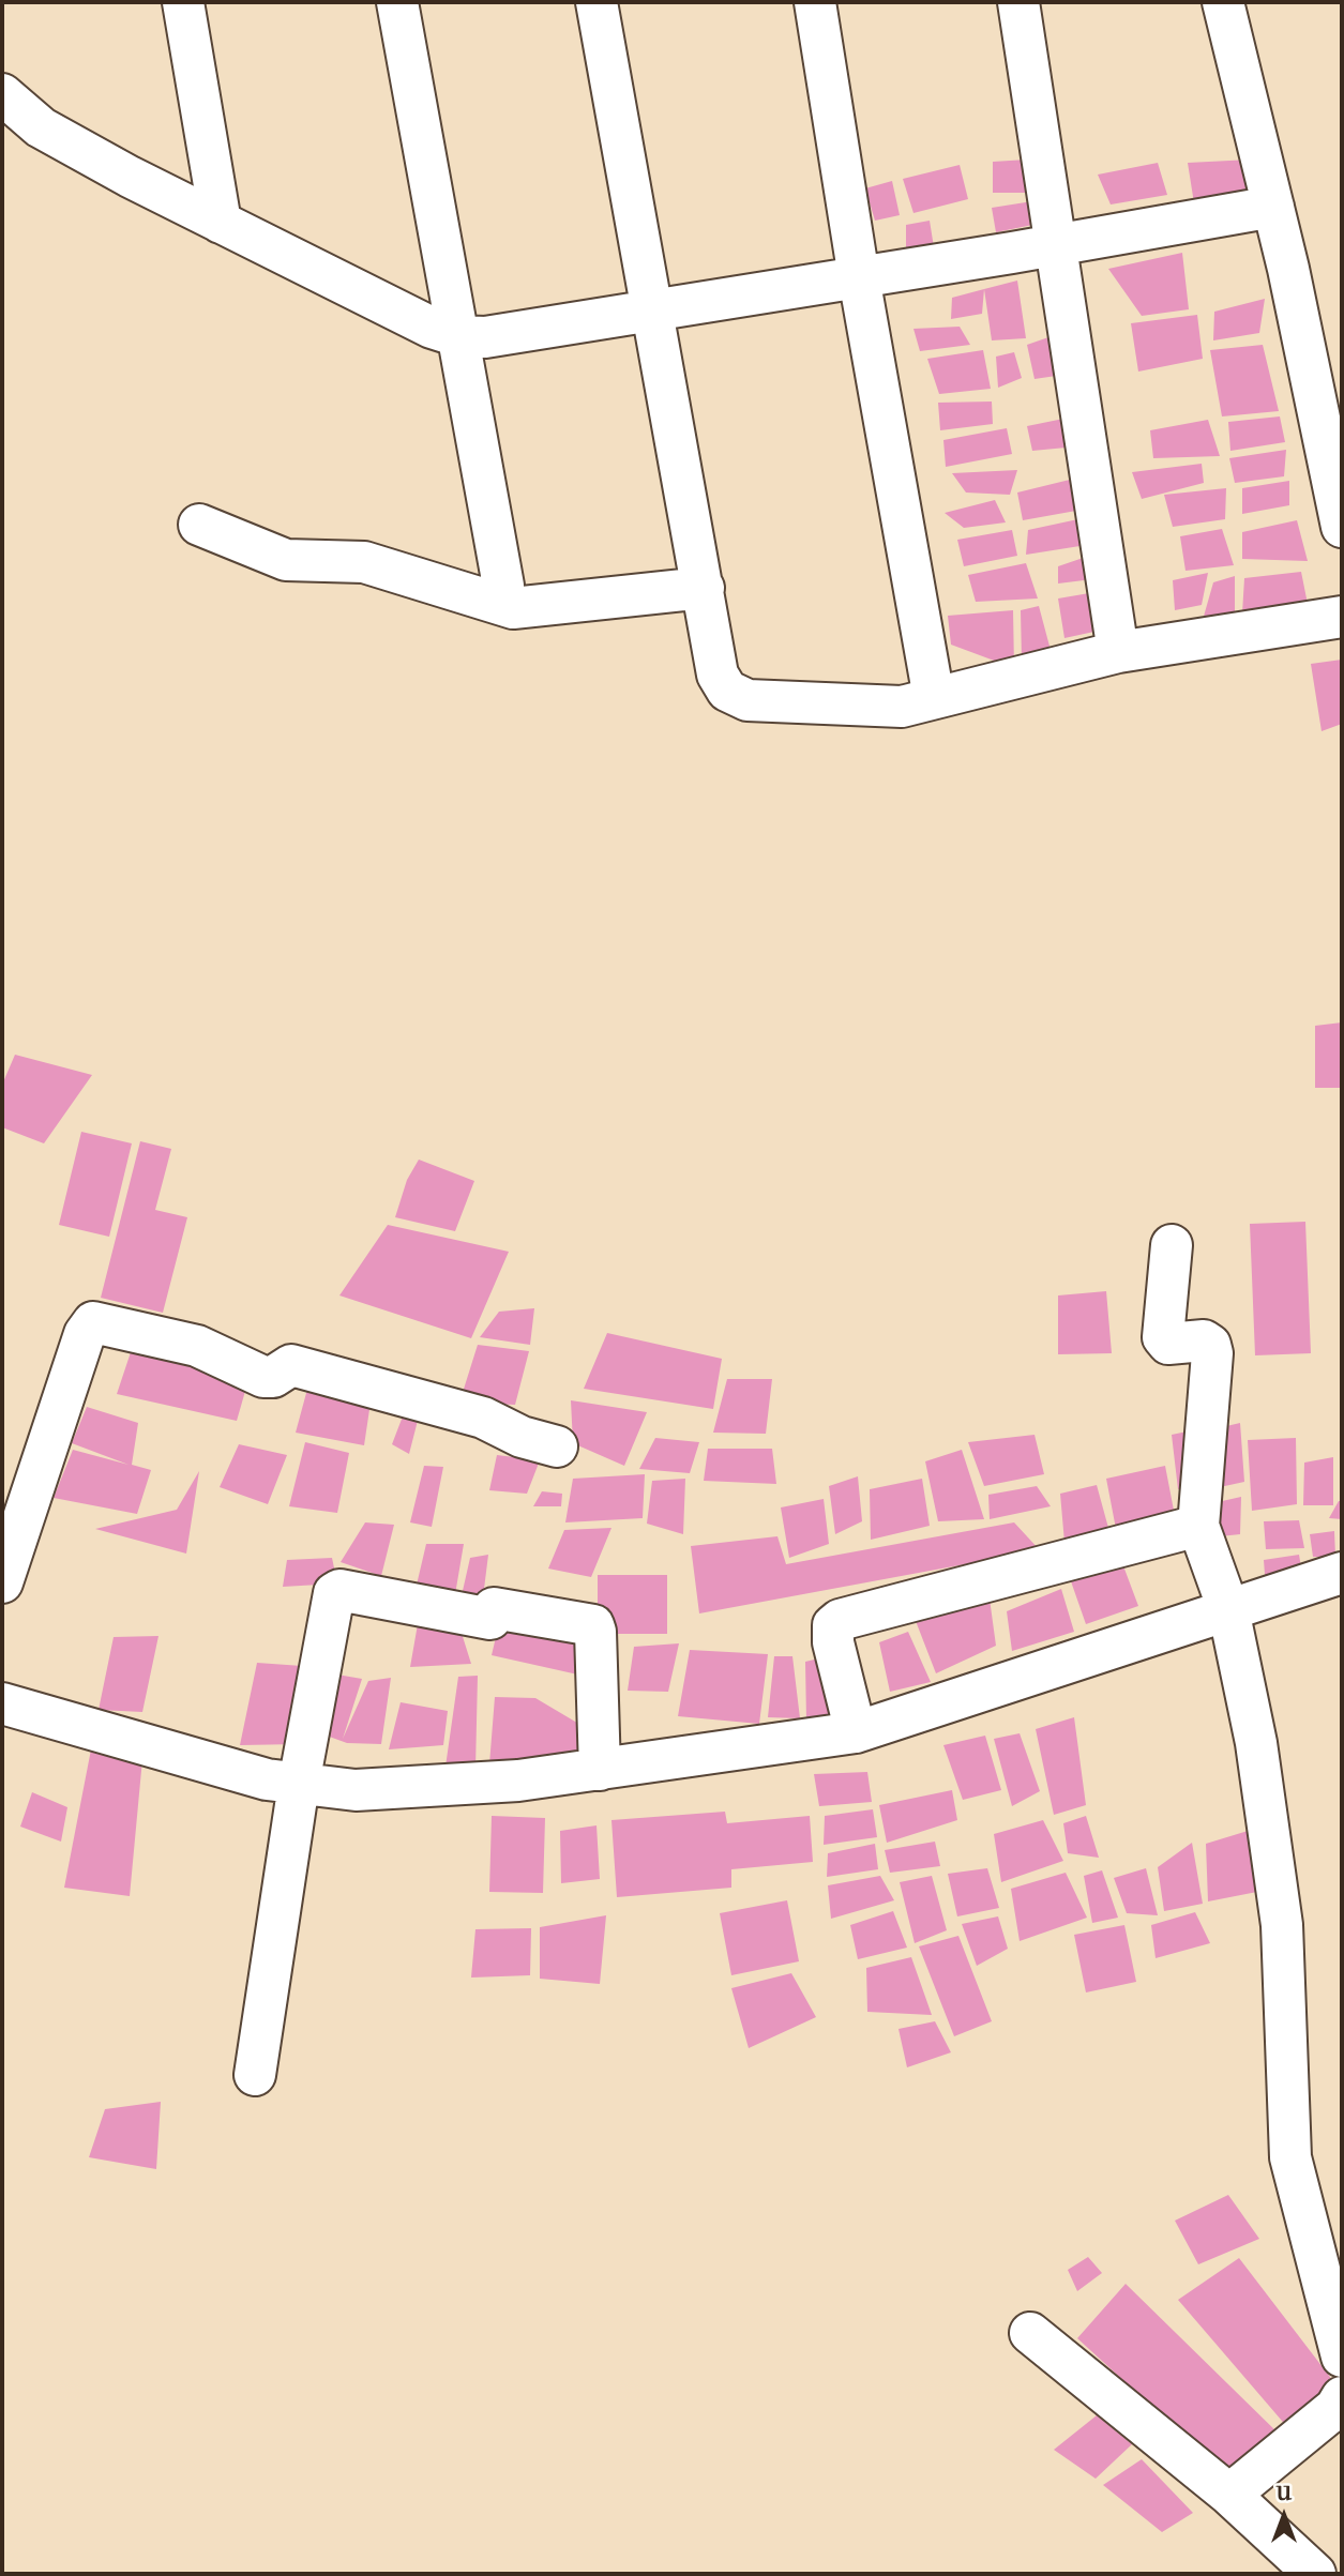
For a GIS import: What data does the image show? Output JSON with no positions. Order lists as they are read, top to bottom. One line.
{"north":"top"}
